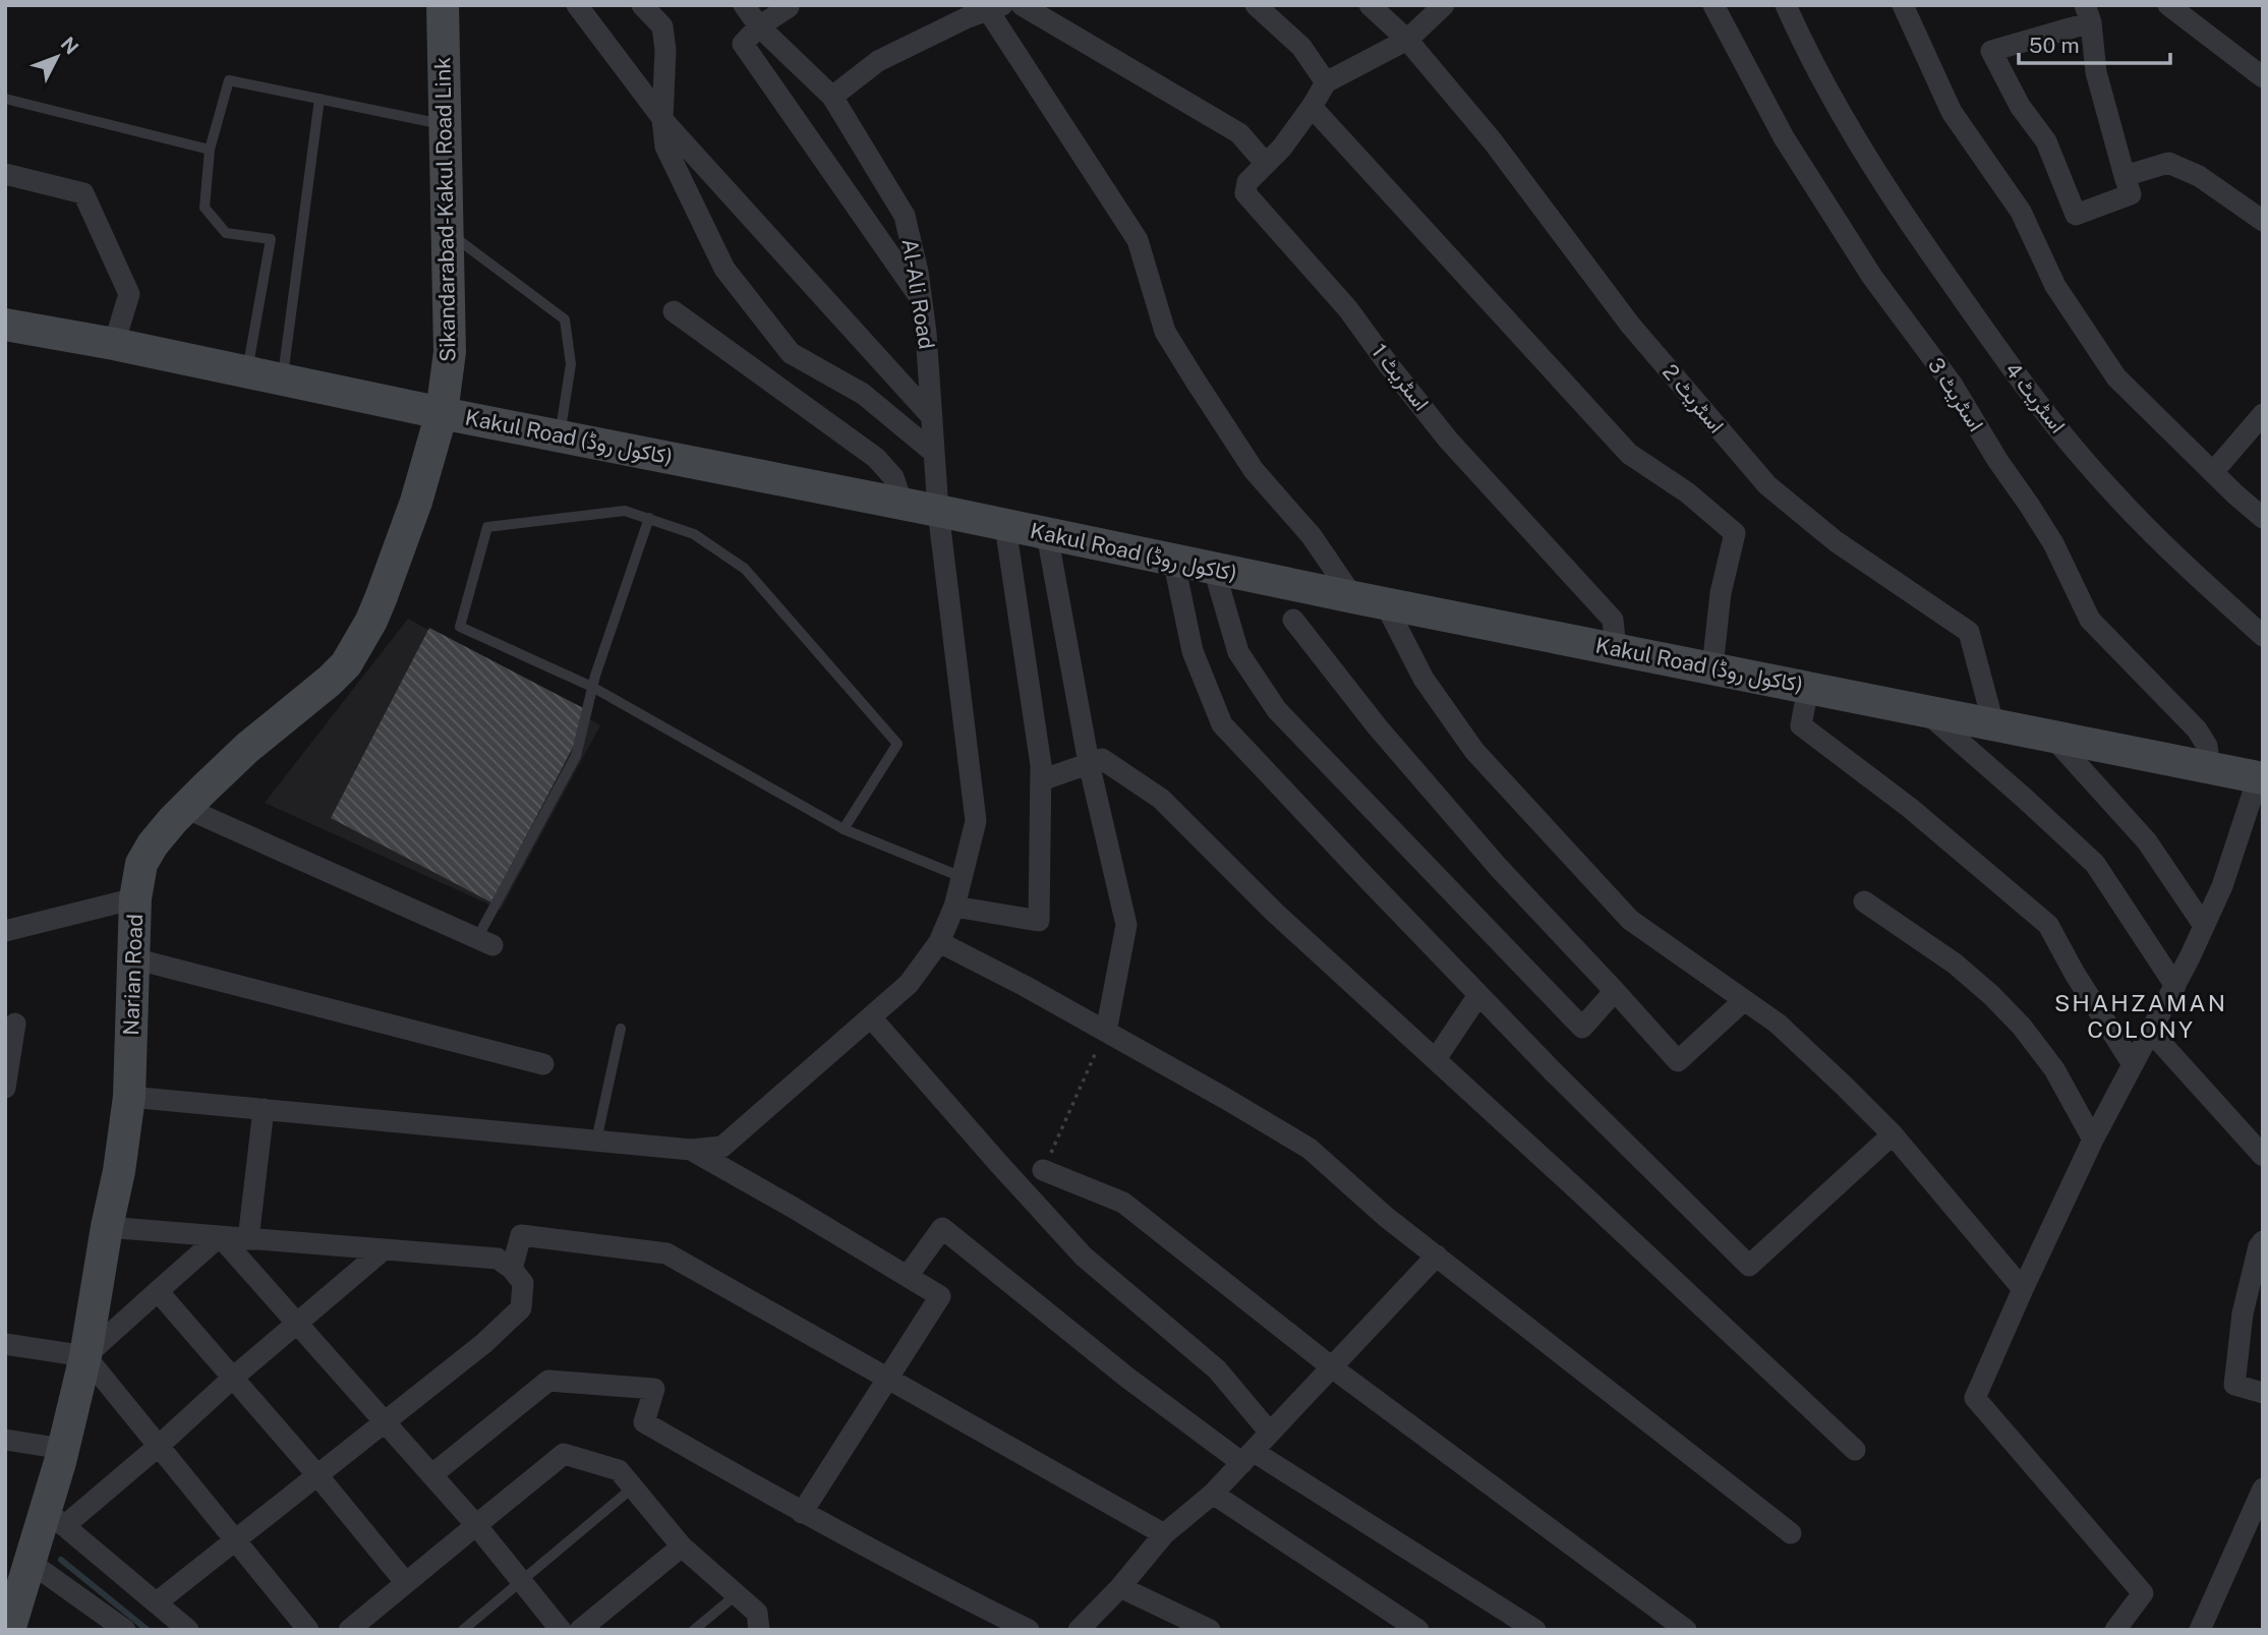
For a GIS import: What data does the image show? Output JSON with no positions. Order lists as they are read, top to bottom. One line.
{"streets":{"main road":["Sikandarabad-Kakul Road Link","Kakul Road (کاکول روڈ)","Narian Road"],"street":["Al-Ali Road","اسٹریٹ 1","اسٹریٹ 3","اسٹریٹ 4","اسٹریٹ 2"]},"crossings":[["Sikandarabad-Kakul Road Link","Kakul Road (کاکول روڈ)"],["Sikandarabad-Kakul Road Link","Narian Road"],["Al-Ali Road","Kakul Road (کاکول روڈ)"],["اسٹریٹ 1","Kakul Road (کاکول روڈ)"],["اسٹریٹ 3","Kakul Road (کاکول روڈ)"],["اسٹریٹ 2","Kakul Road (کاکول روڈ)"],["Kakul Road (کاکول روڈ)","Narian Road"]],"districts":["SHAHZAMAN COLONY"],"scale_bar":"50 m","north":"top right"}
